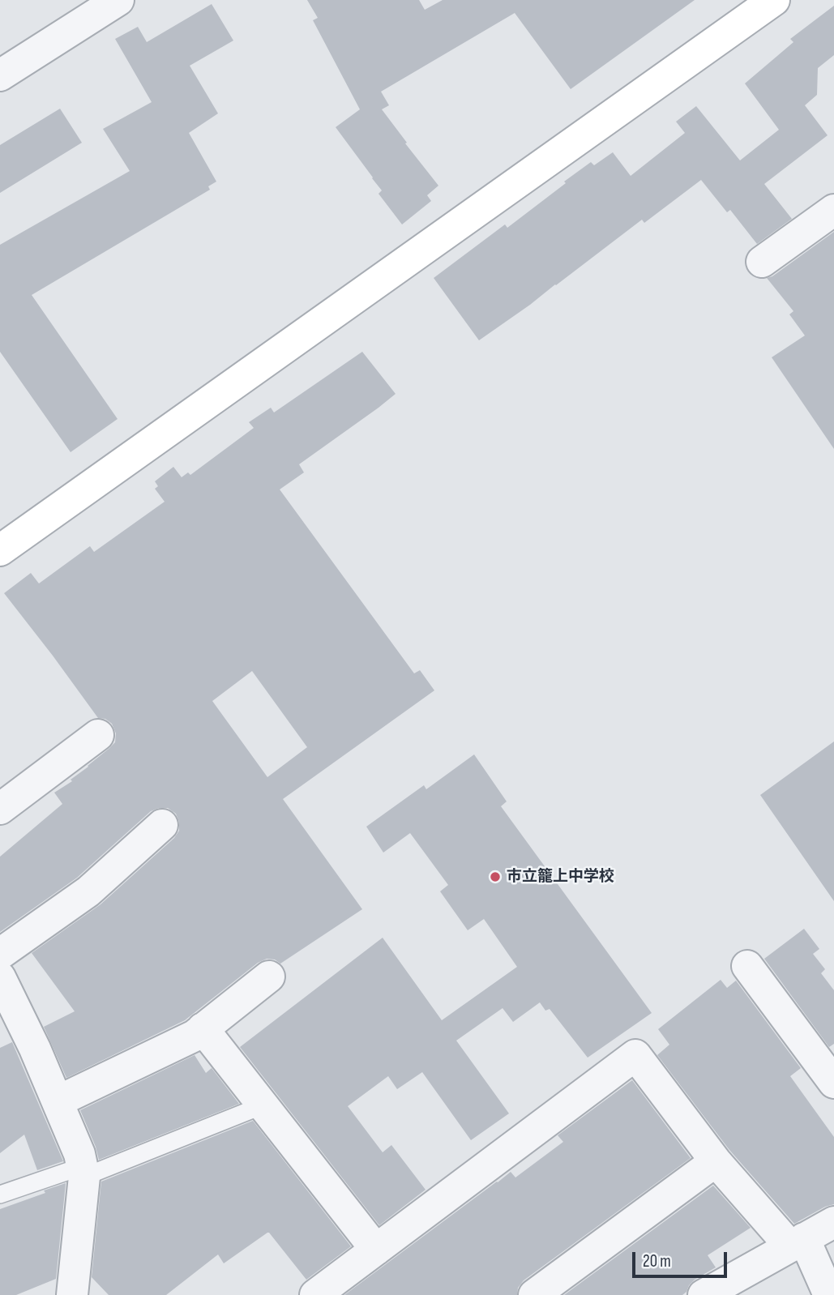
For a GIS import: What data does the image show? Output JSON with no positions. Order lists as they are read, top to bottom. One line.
{"places":["市立籠上中学校"],"scale_bar":"20 m"}
